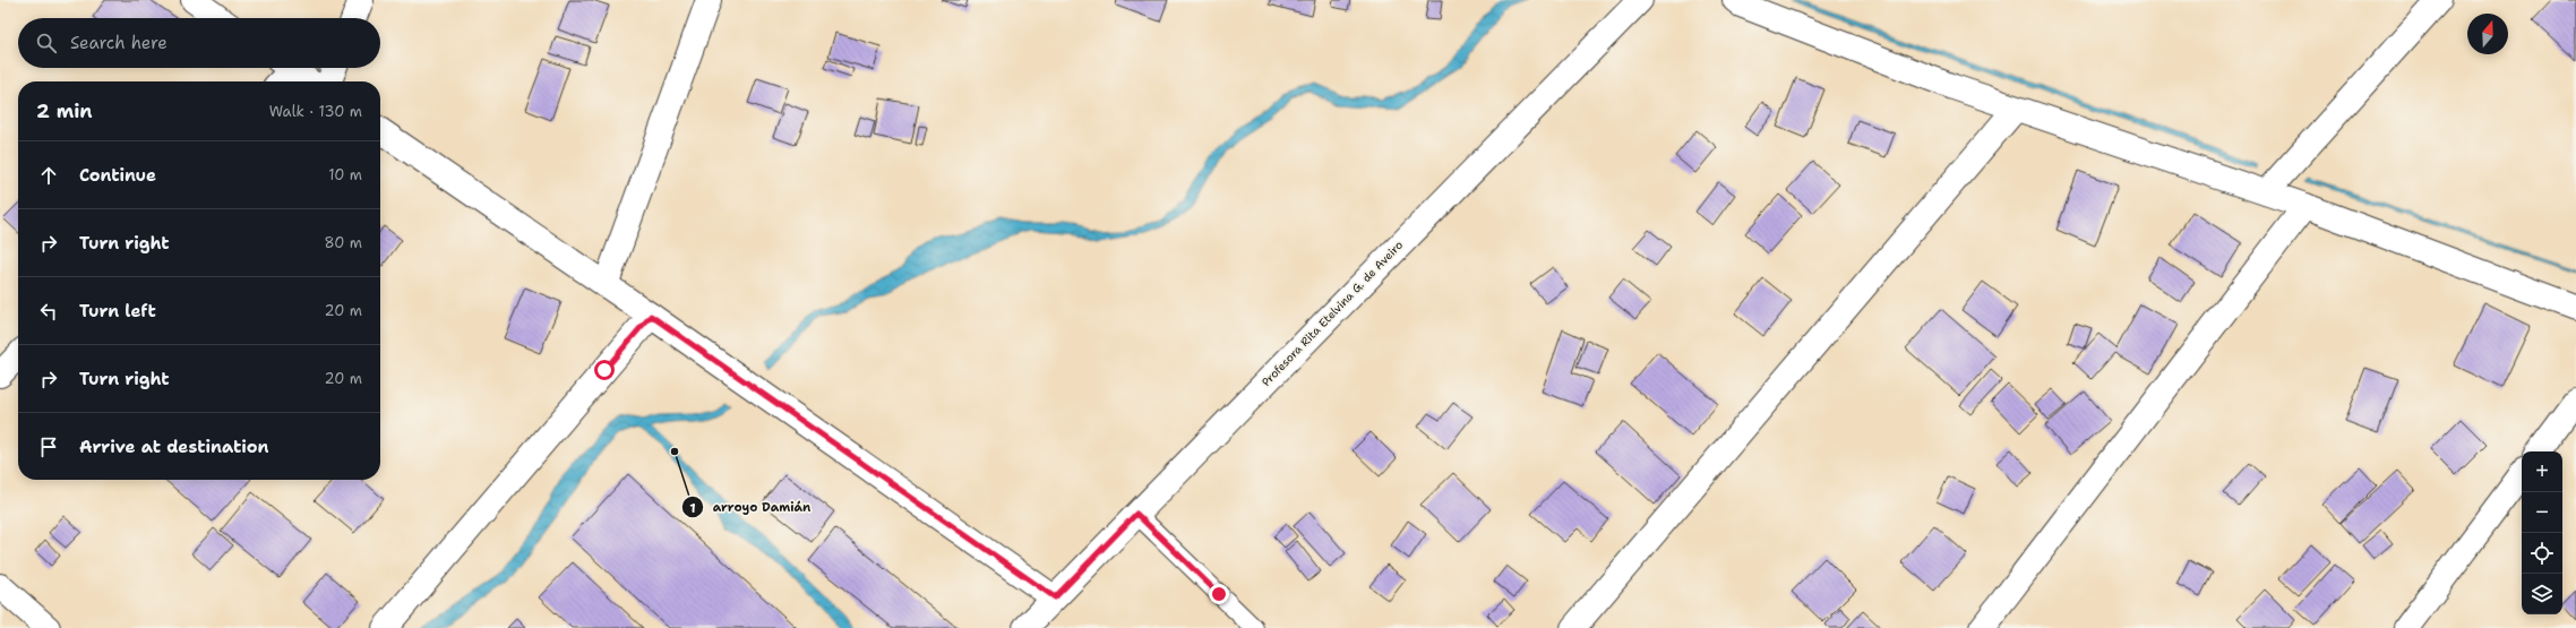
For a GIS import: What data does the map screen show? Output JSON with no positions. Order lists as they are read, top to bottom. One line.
{"streets":{"street":["Profesora Rita Etelvina G. de Aveiro"]},"places":["arroyo Damián"],"north":"top","page":{"search":"Search here","heading":["2 min","Walk · 130 m"],"list":[["Continue","10 m"],["Turn right","80 m"],["Turn left","20 m"],["Turn right","20 m"],"Arrive at destination"],"map_buttons":["+","−"]}}
